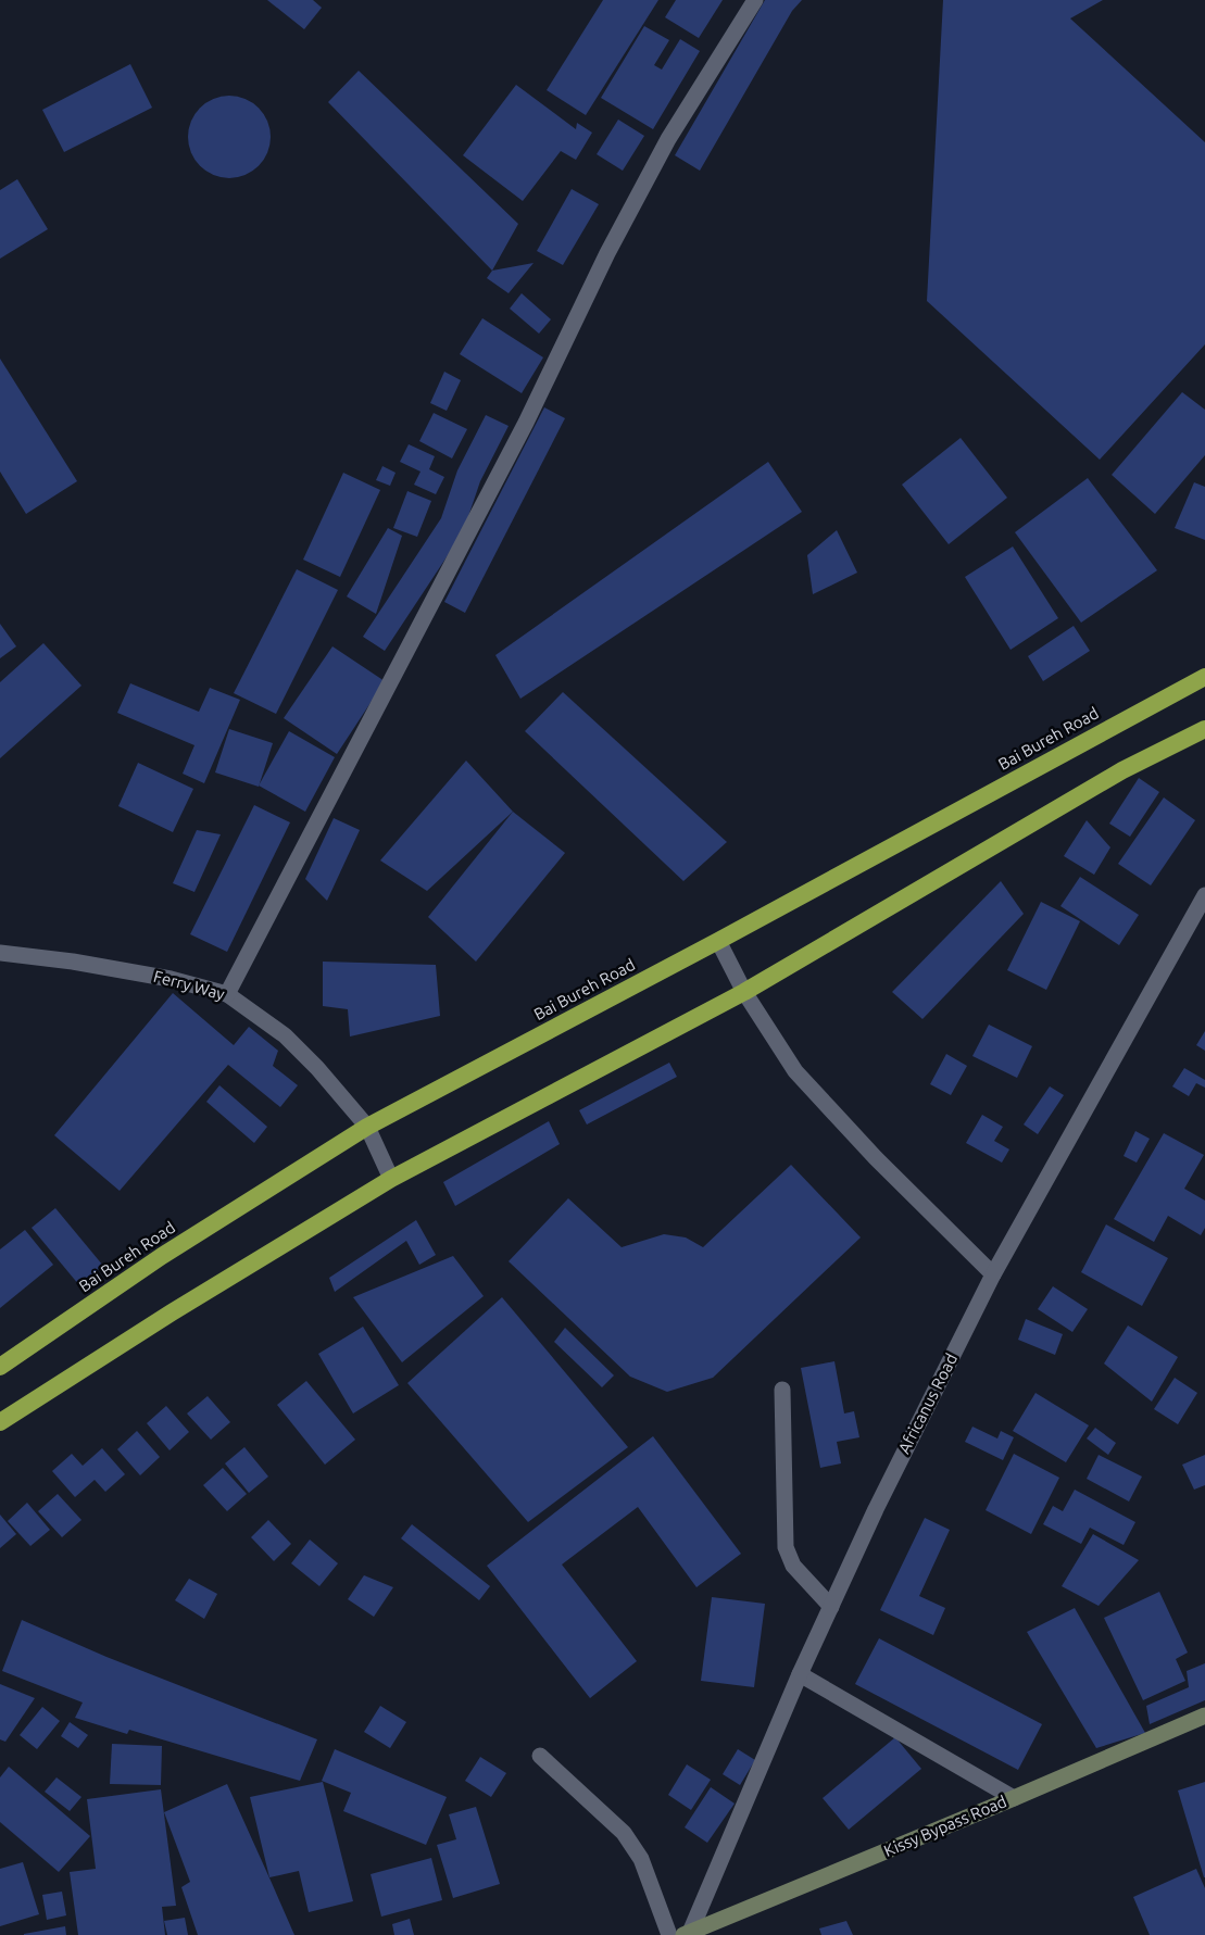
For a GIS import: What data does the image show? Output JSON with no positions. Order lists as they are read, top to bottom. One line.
{"streets":{"highway":["Bai Bureh Road"],"main road":["Kissy Bypass Road"],"street":["Ferry Way","Africanus Road"]},"crossings":[["Bai Bureh Road","Ferry Way"],["Africanus Road","Kissy Bypass Road"]]}
